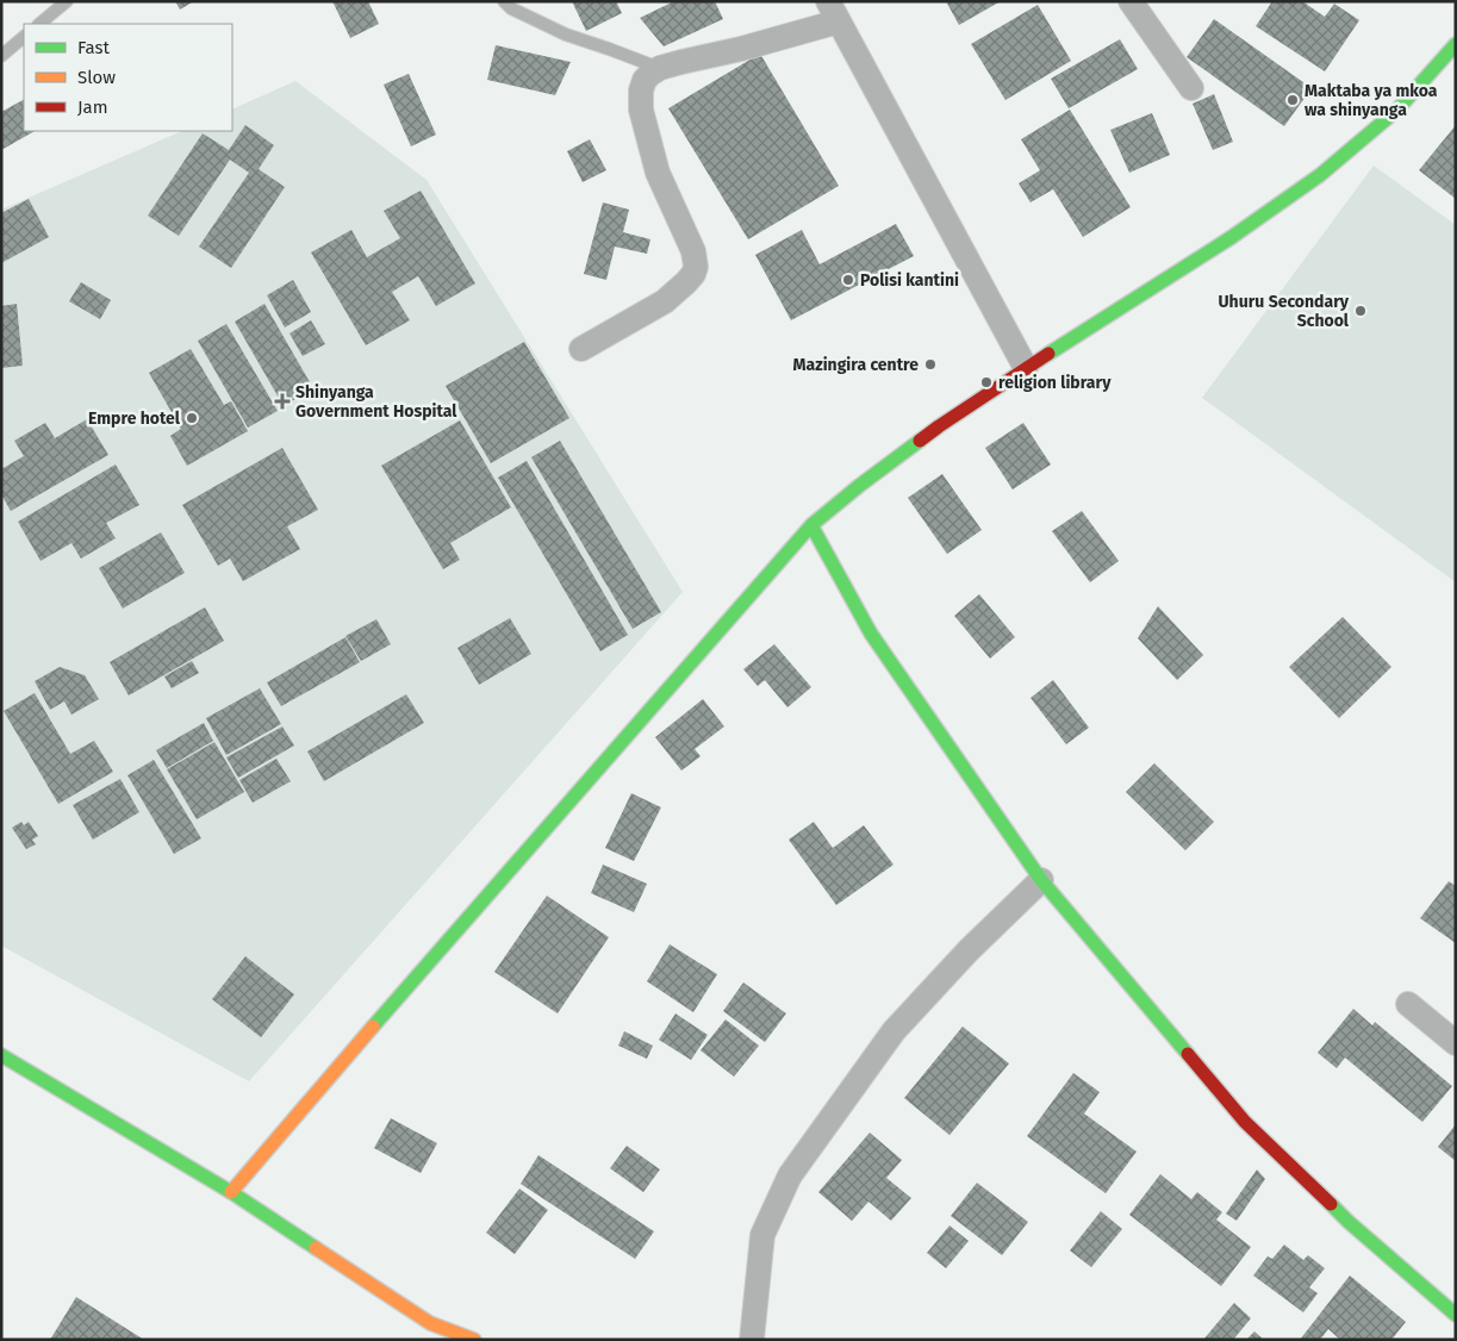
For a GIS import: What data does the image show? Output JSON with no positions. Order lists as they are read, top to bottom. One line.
{"places":{"other":["Maktaba ya mkoa wa shinyanga","Polisi kantini","Uhuru Secondary School","Mazingira centre","religion library","Empre hotel"],"health":["Shinyanga Government Hospital"]},"legend":["Fast","Slow","Jam"]}
